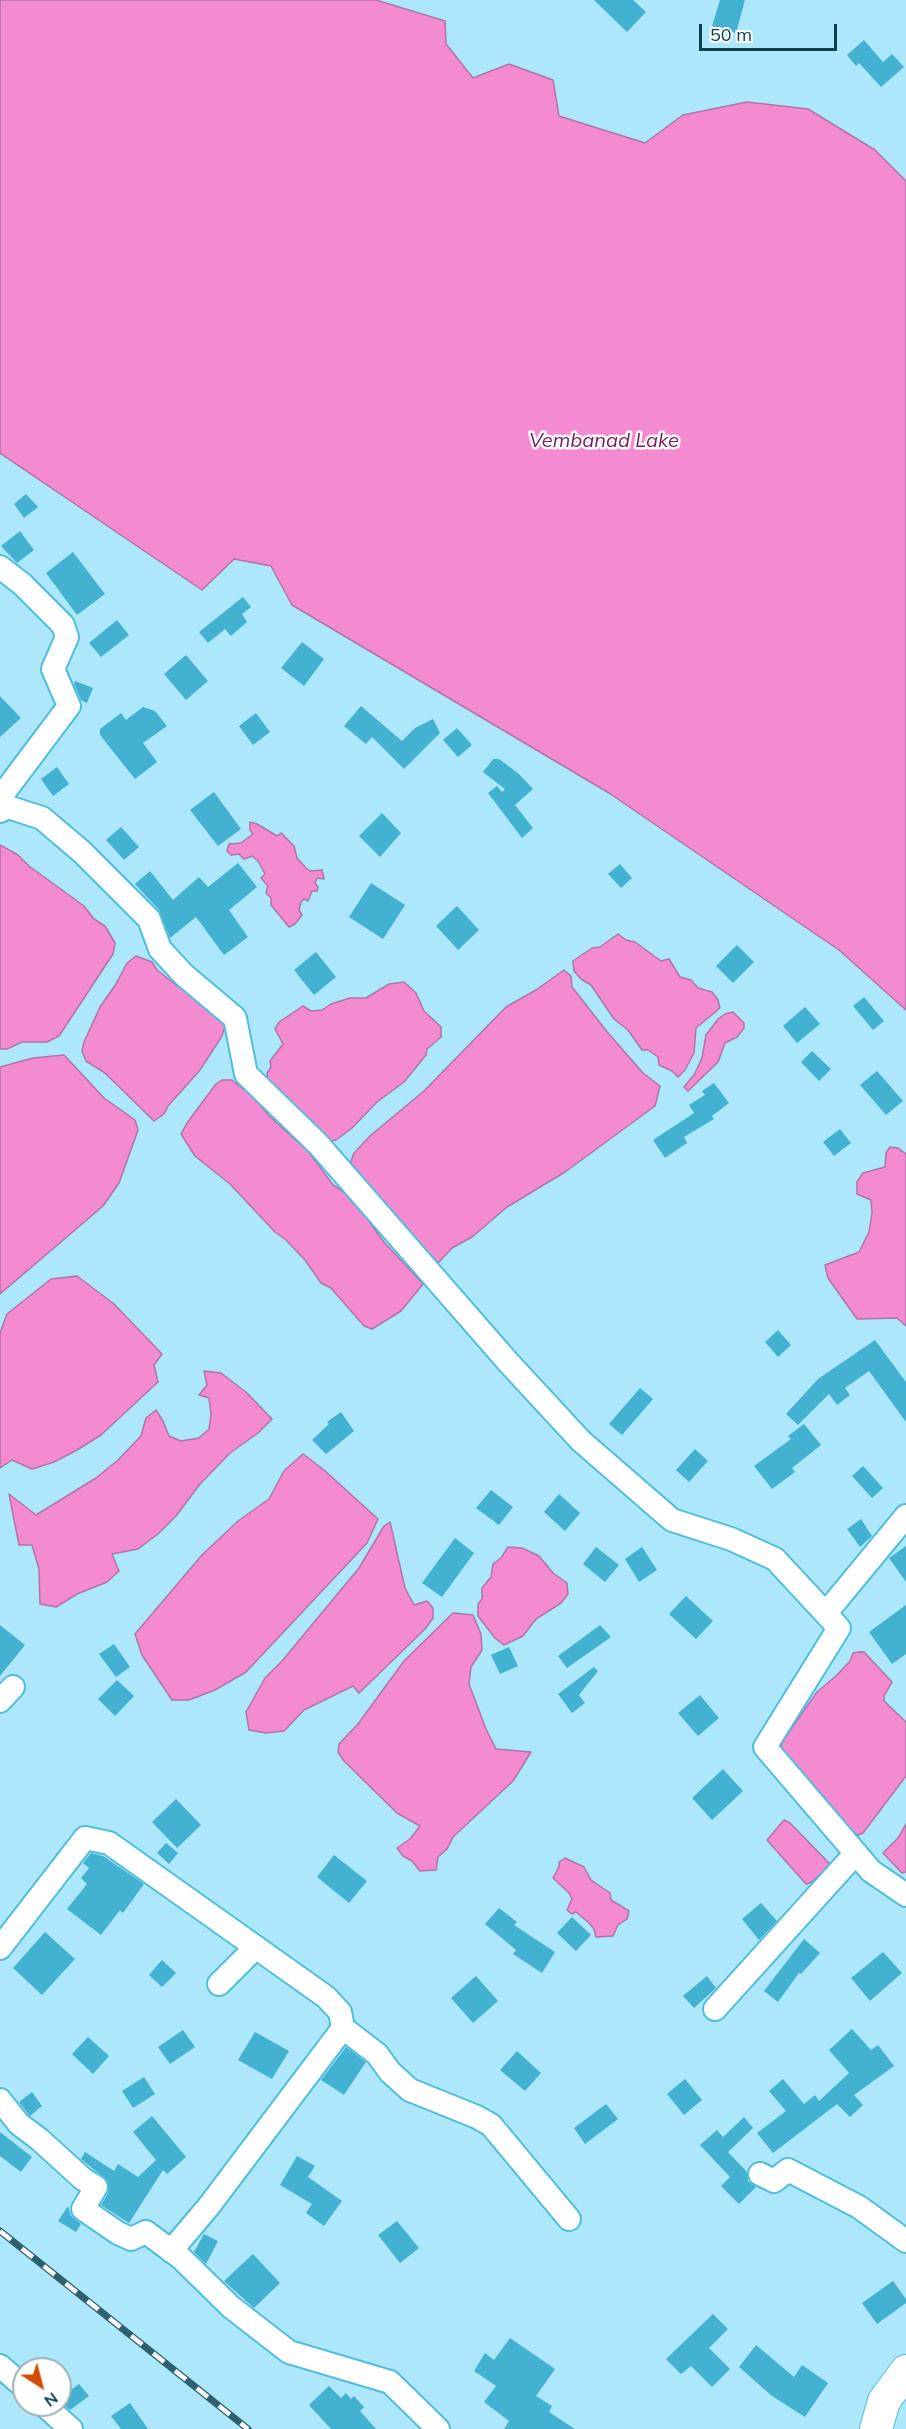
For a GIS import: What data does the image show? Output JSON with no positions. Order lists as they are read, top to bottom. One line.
{"water":["Vembanad Lake"],"scale_bar":"50 m","north":"bottom right"}
